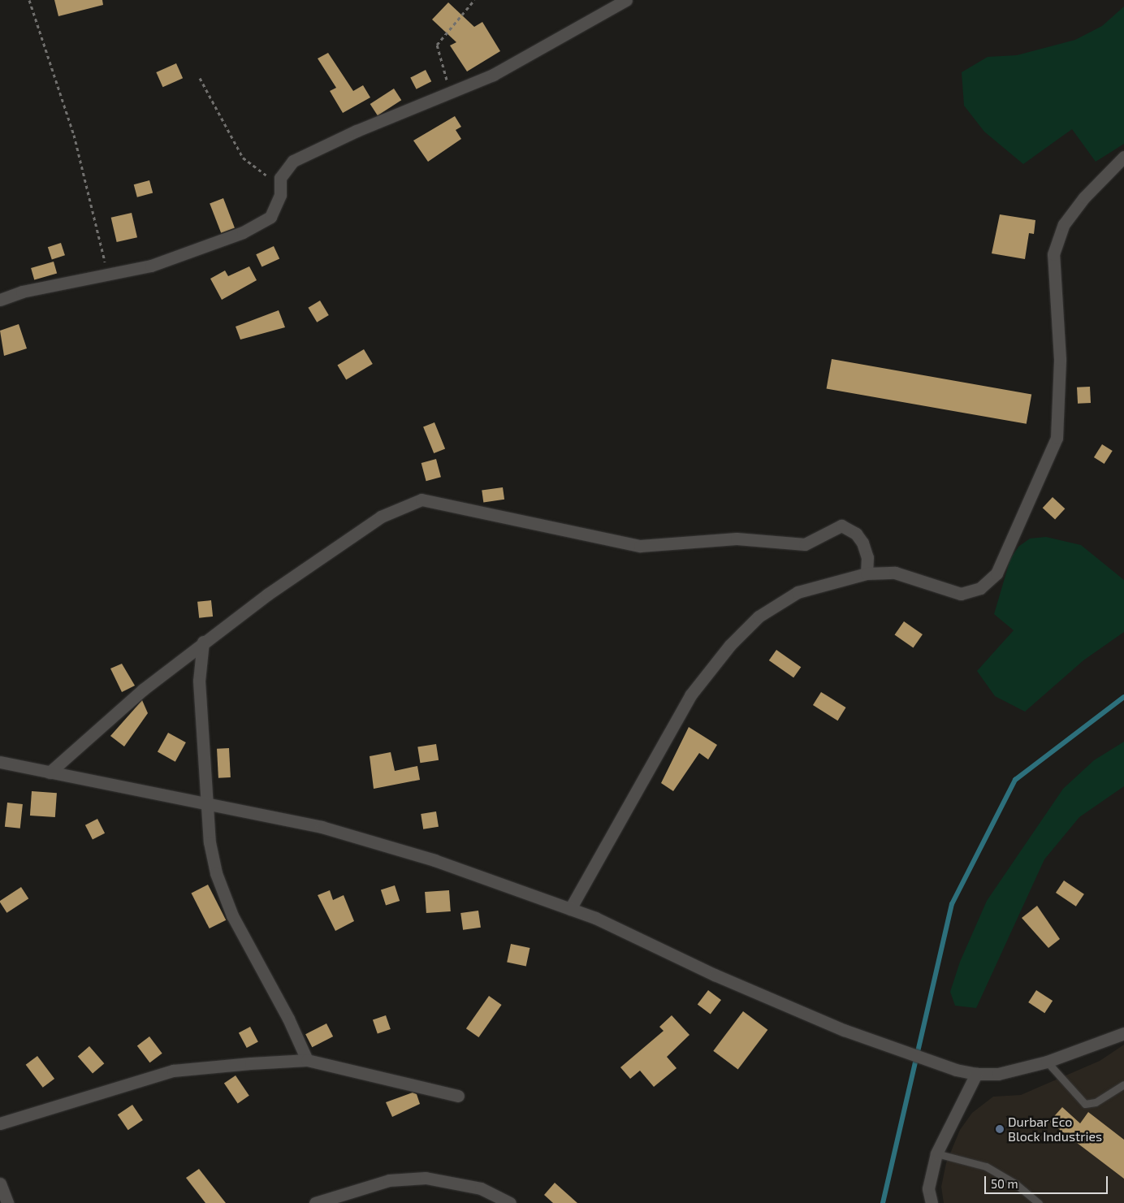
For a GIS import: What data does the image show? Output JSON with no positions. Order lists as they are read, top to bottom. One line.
{"places":["Durbar Eco Block Industries"],"scale_bar":"50 m"}
